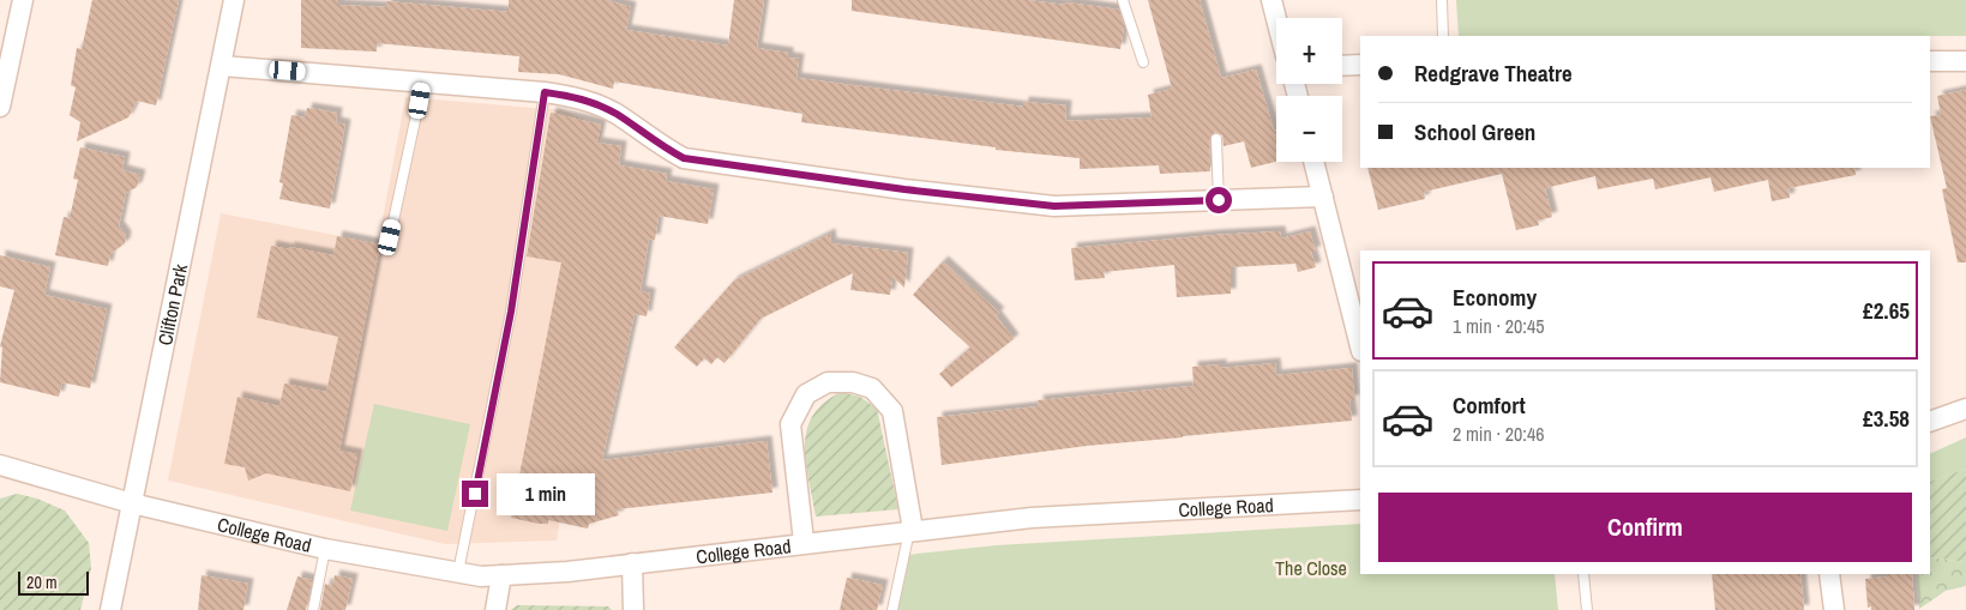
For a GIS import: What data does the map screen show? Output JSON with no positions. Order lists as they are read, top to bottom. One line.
{"streets":{"street":["Clifton Park","College Road"]},"crossings":[["Clifton Park","College Road"]],"parks":["The Close"],"scale_bar":"20 m","page":{"map_buttons":["+","−"],"banner":["Redgrave Theatre","School Green"],"list":[{"name":"Economy","note":"1 min · 20:45","value":"£2.65"},{"name":"Comfort","note":"2 min · 20:46","value":"£3.58"}],"bubble":"1 min","buttons":"Confirm","scale":"20 m"}}
